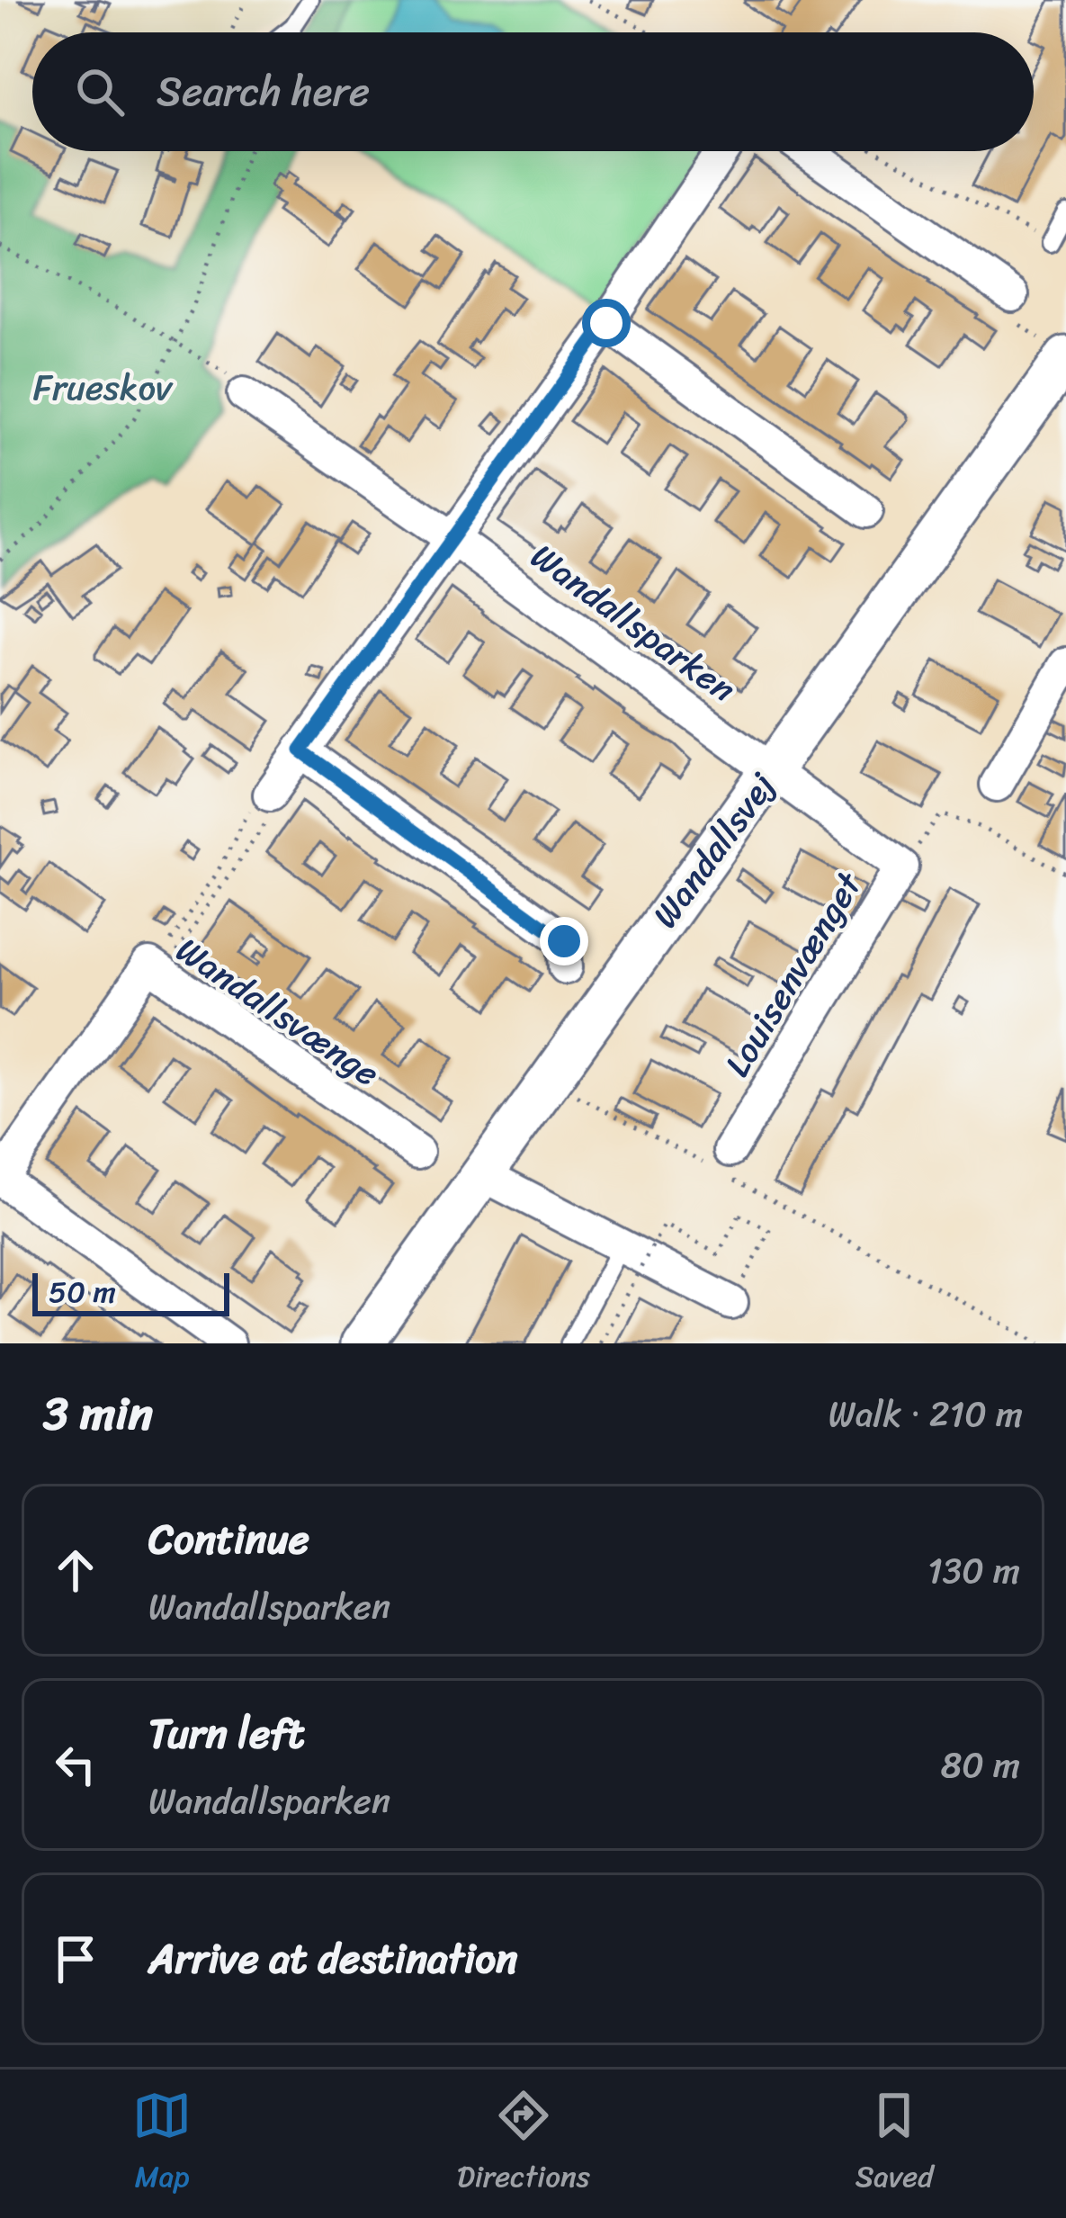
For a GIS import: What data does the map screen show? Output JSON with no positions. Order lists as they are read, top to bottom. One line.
{"streets":{"street":["Wandallsparken","Wandallsvej","Louisenvænget","Wandallsvænge"]},"crossings":[["Wandallsparken","Wandallsvej"],["Wandallsparken","Louisenvænget"],["Wandallsvej","Louisenvænget"]],"parks":["Frueskov"],"scale_bar":"50 m","page":{"search":"Search here","scale":"50 m","heading":["3 min","Walk · 210 m"],"list":[["Continue","Wandallsparken","130 m"],["Turn left","Wandallsparken","80 m"],"Arrive at destination"],"nav":["Map","Directions","Saved"]}}
